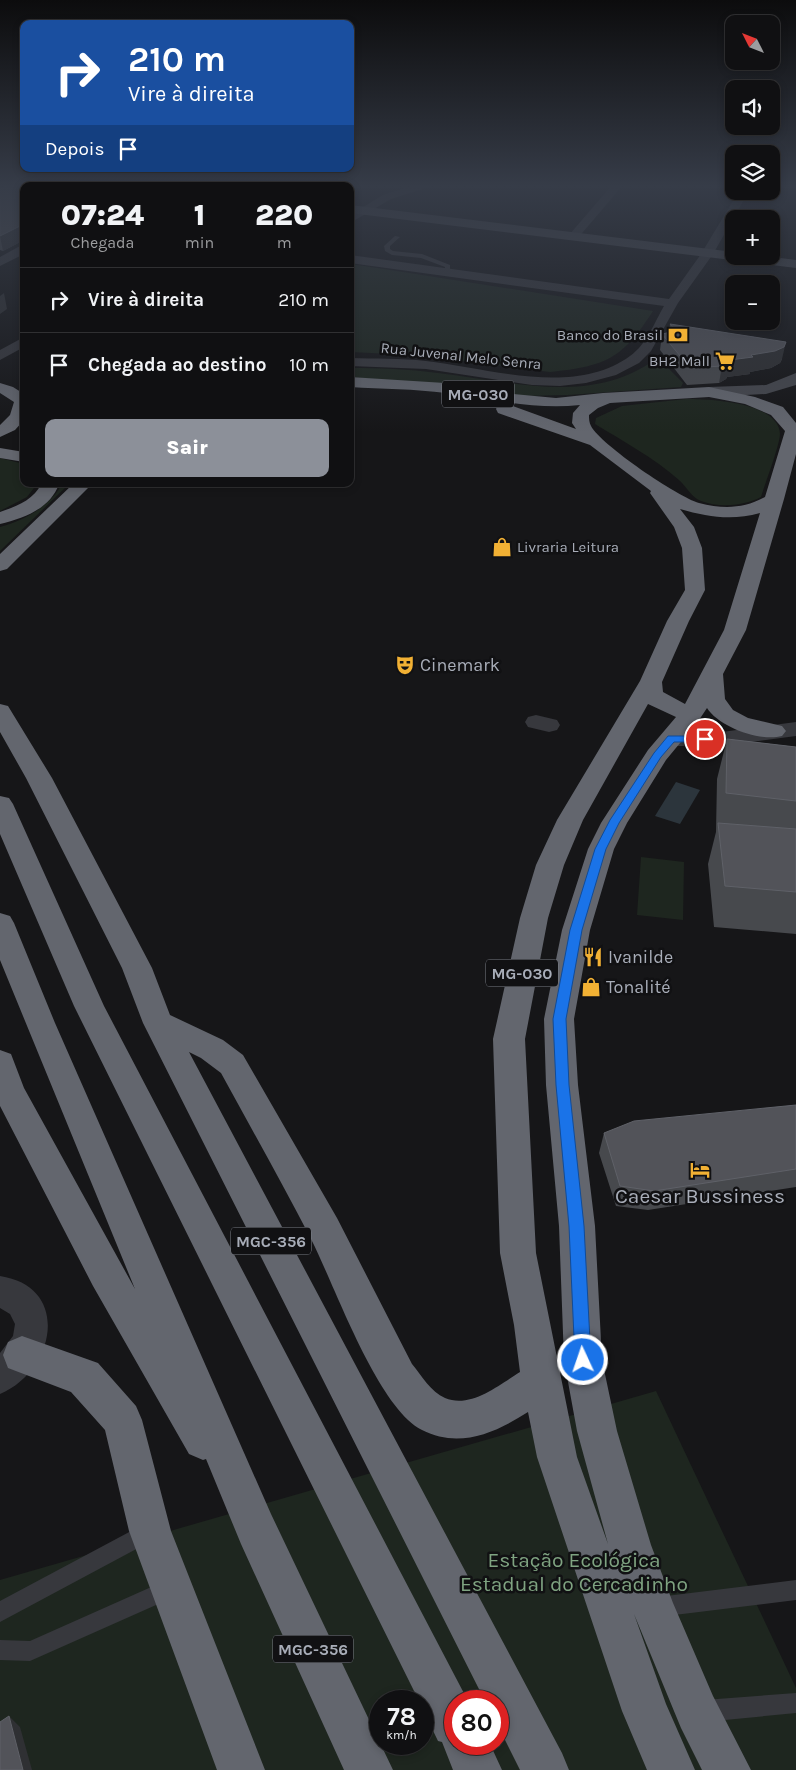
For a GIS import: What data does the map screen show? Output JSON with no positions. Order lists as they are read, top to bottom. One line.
{"streets":{"highway":["MG-030","MGC-356"],"street":["Rua Juvenal Melo Senra"]},"parks":["Estação Ecológica Estadual do Cercadinho"],"places":{"bank":["Banco do Brasil"],"supermarket":["BH2 Mall"],"shop":["Livraria Leitura","Tonalité"],"theatre":["Cinemark"],"restaurant":["Ivanilde"],"hotel":["Caesar Bussiness"]},"north":"top left","page":{"map_buttons":["+","−"],"turn":["210 m","Vire à direita"],"then":"Depois","eta":["07:24","Chegada","1","min","220","m"],"list":[{"name":"Vire à direita","value":"210 m"},{"name":"Chegada ao destino","value":"10 m"}],"buttons":"Sair","speed":"78 km/h","limit":"80"}}
